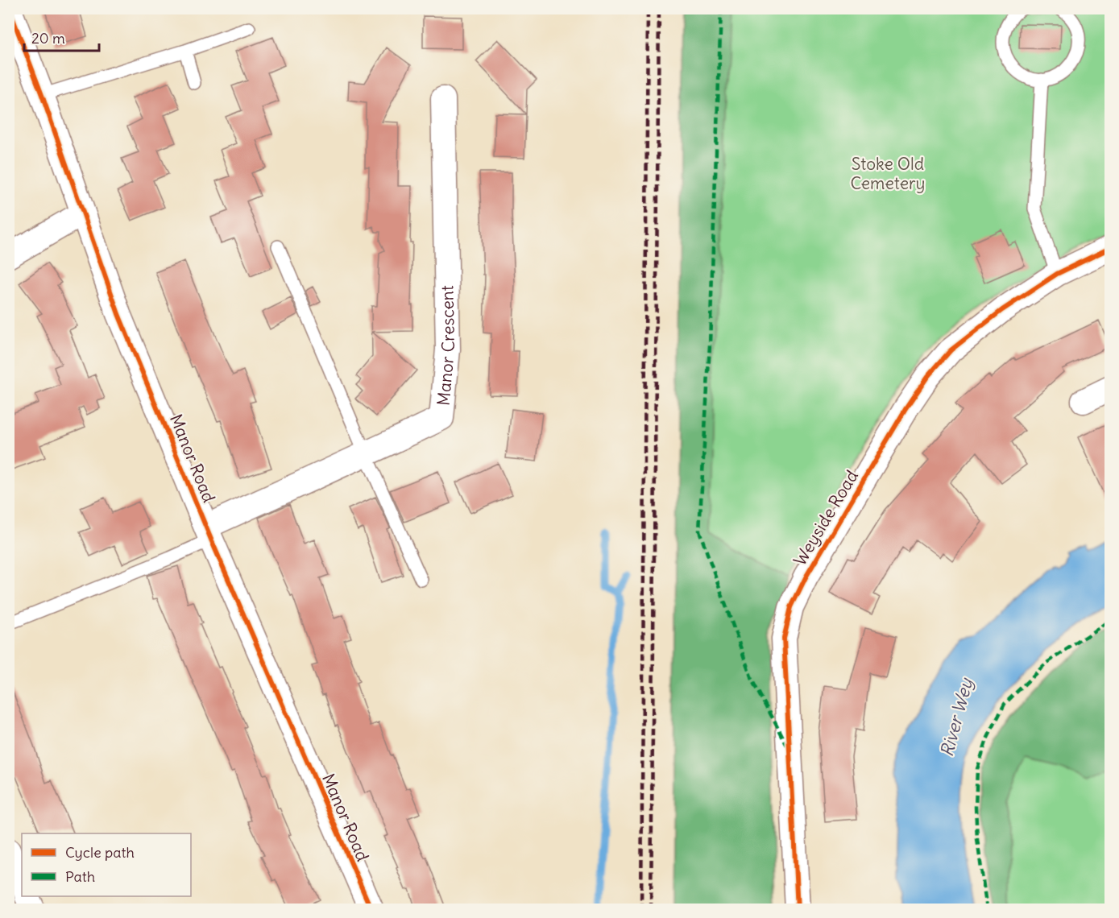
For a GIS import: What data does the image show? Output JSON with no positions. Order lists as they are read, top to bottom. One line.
{"streets":{"street":["Manor Crescent","Manor Road","Weyside Road"]},"crossings":[["Manor Crescent","Manor Road"]],"water":["River Wey"],"parks":["Stoke Old Cemetery"],"legend":["Cycle path","Path"],"scale_bar":"20 m"}
